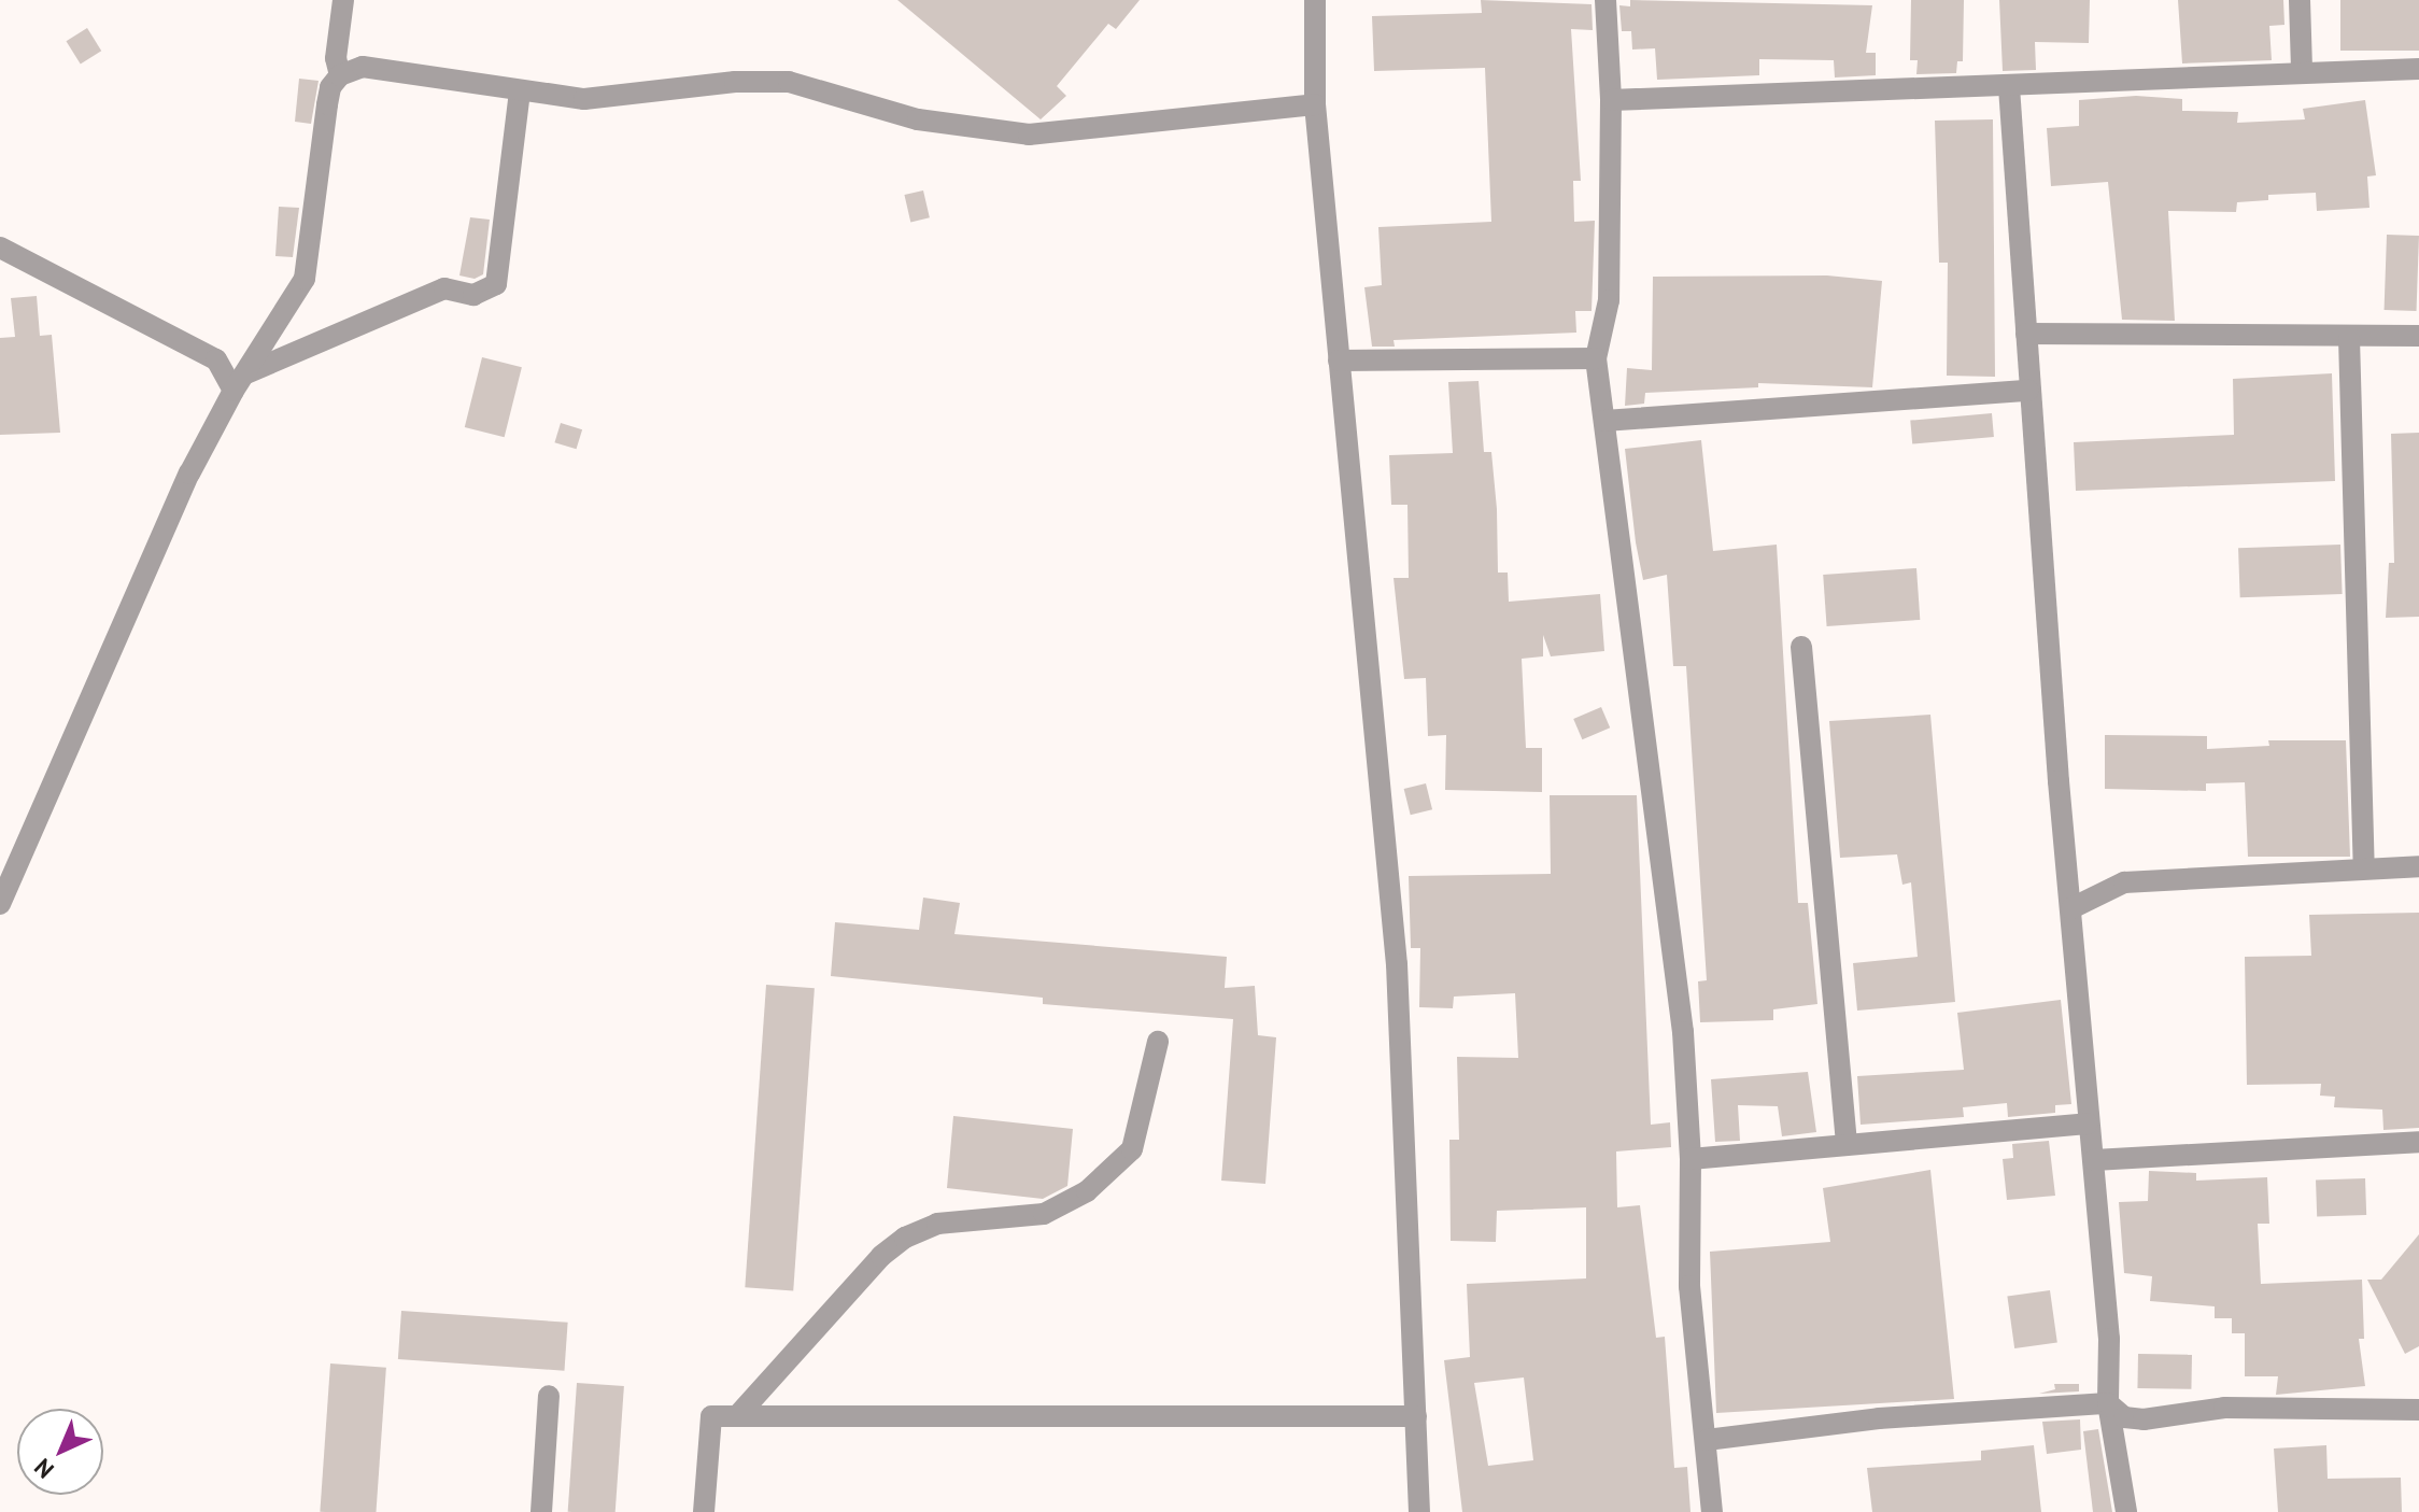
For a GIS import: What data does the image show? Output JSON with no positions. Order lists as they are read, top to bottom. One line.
{"north":"bottom left"}
